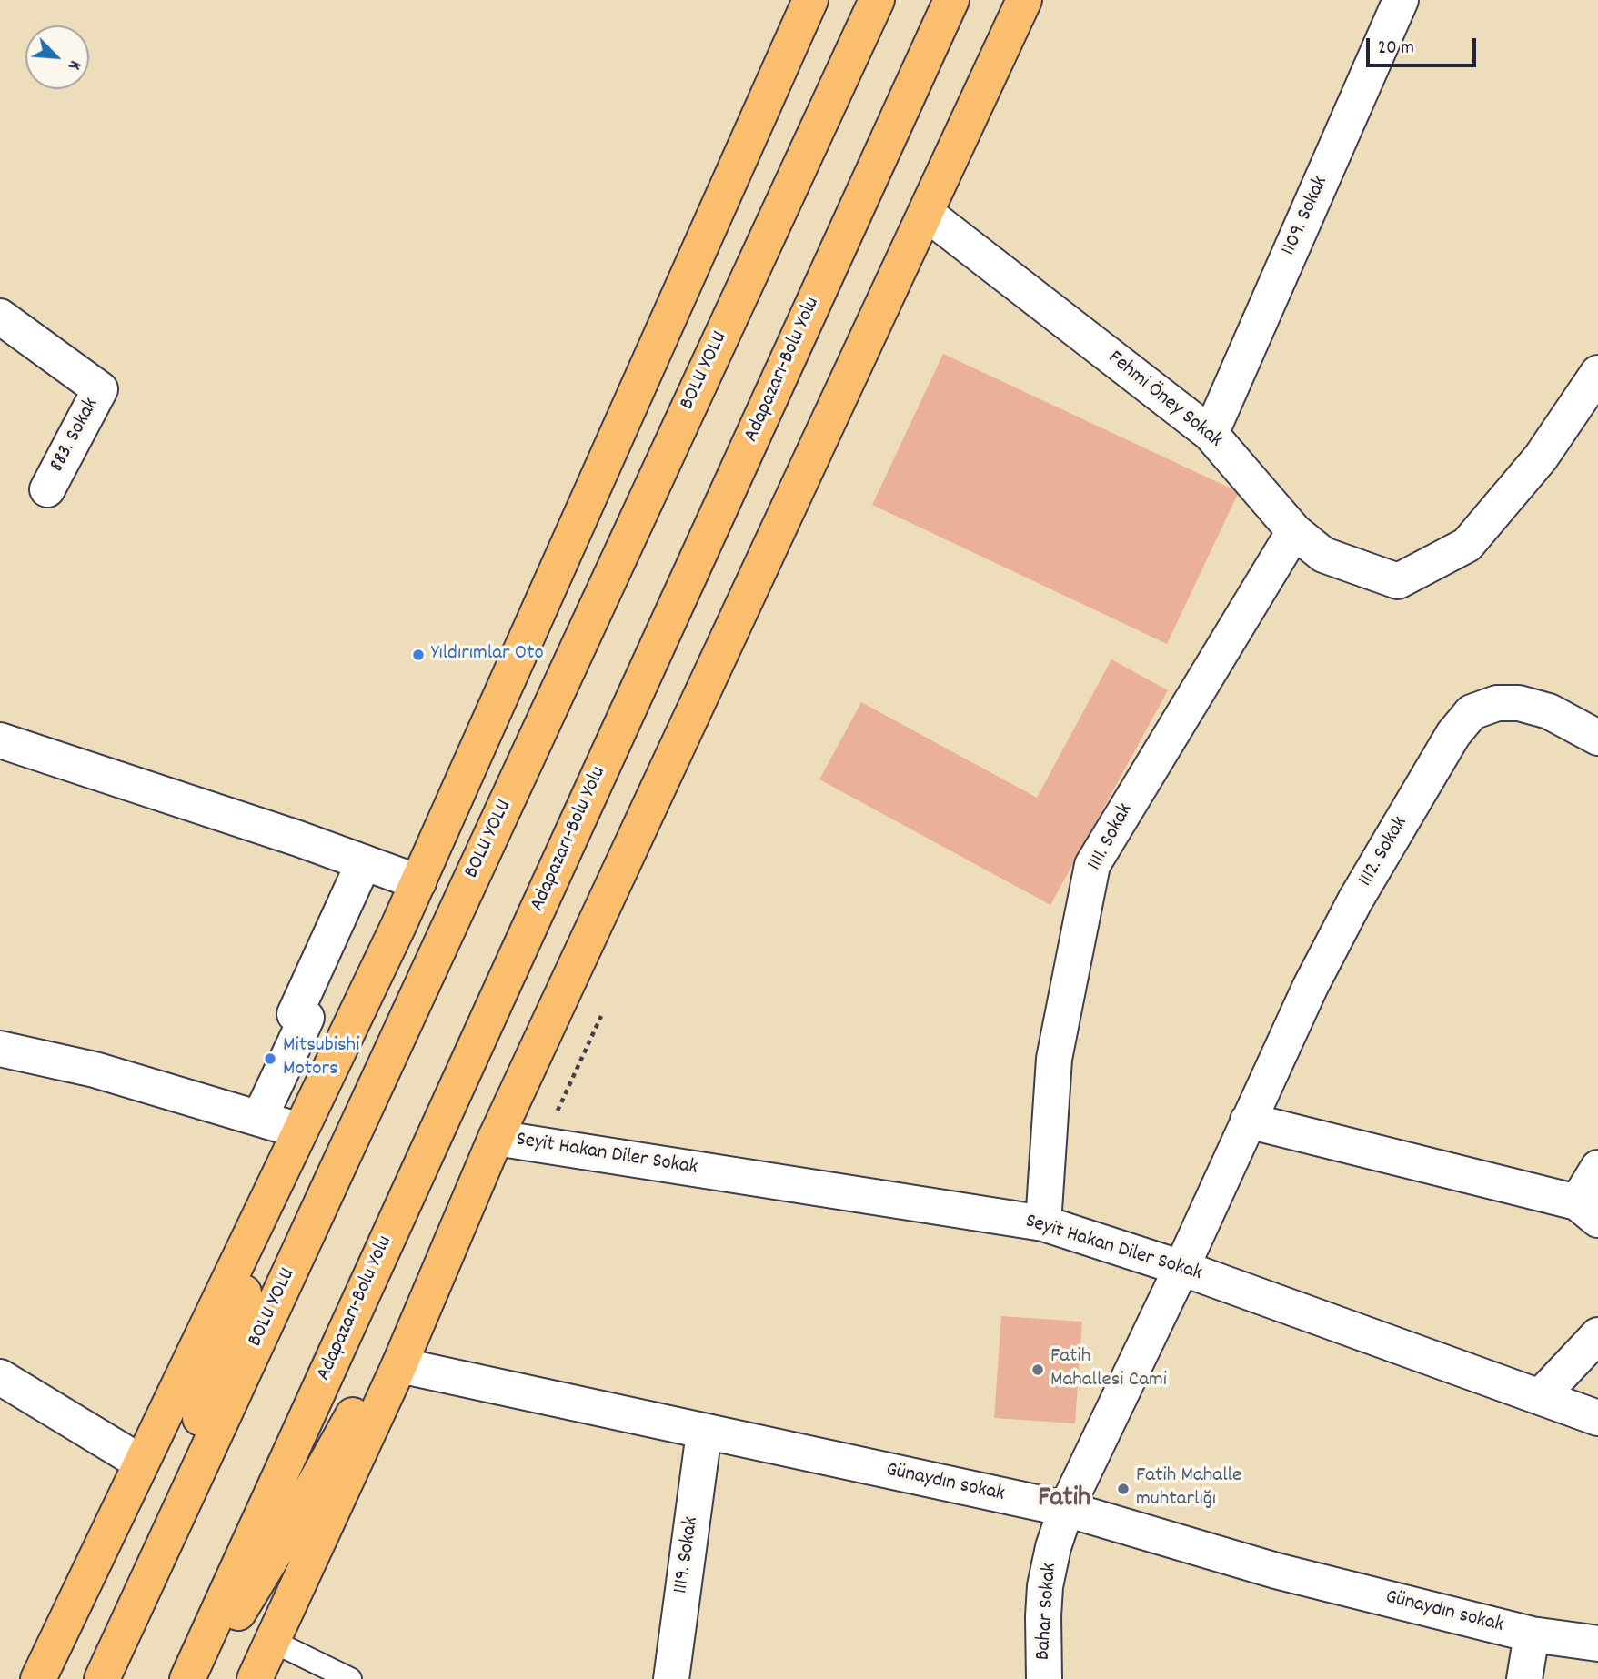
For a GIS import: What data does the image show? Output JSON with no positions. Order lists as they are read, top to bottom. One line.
{"streets":{"highway":["Adapazarı-Bolu Yolu","BOLU YOLU"],"street":["1109. Sokak","Fehmi Öney Sokak","883. Sokak","1111. Sokak","1112. Sokak","Seyit Hakan Diler Sokak","Günaydın sokak","1119. Sokak","Bahar Sokak"]},"crossings":[["1109. Sokak","Fehmi Öney Sokak"],["Fehmi Öney Sokak","1111. Sokak"],["1111. Sokak","Seyit Hakan Diler Sokak"],["1112. Sokak","Seyit Hakan Diler Sokak"],["1112. Sokak","Günaydın sokak"],["1112. Sokak","Bahar Sokak"],["Günaydın sokak","1119. Sokak"],["Günaydın sokak","Bahar Sokak"]],"districts":["Fatih"],"places":["Yıldırımlar Oto","Mitsubishi Motors","Fatih Mahallesi Cami","Fatih Mahalle muhtarlığı"],"scale_bar":"20 m","north":"bottom right"}
